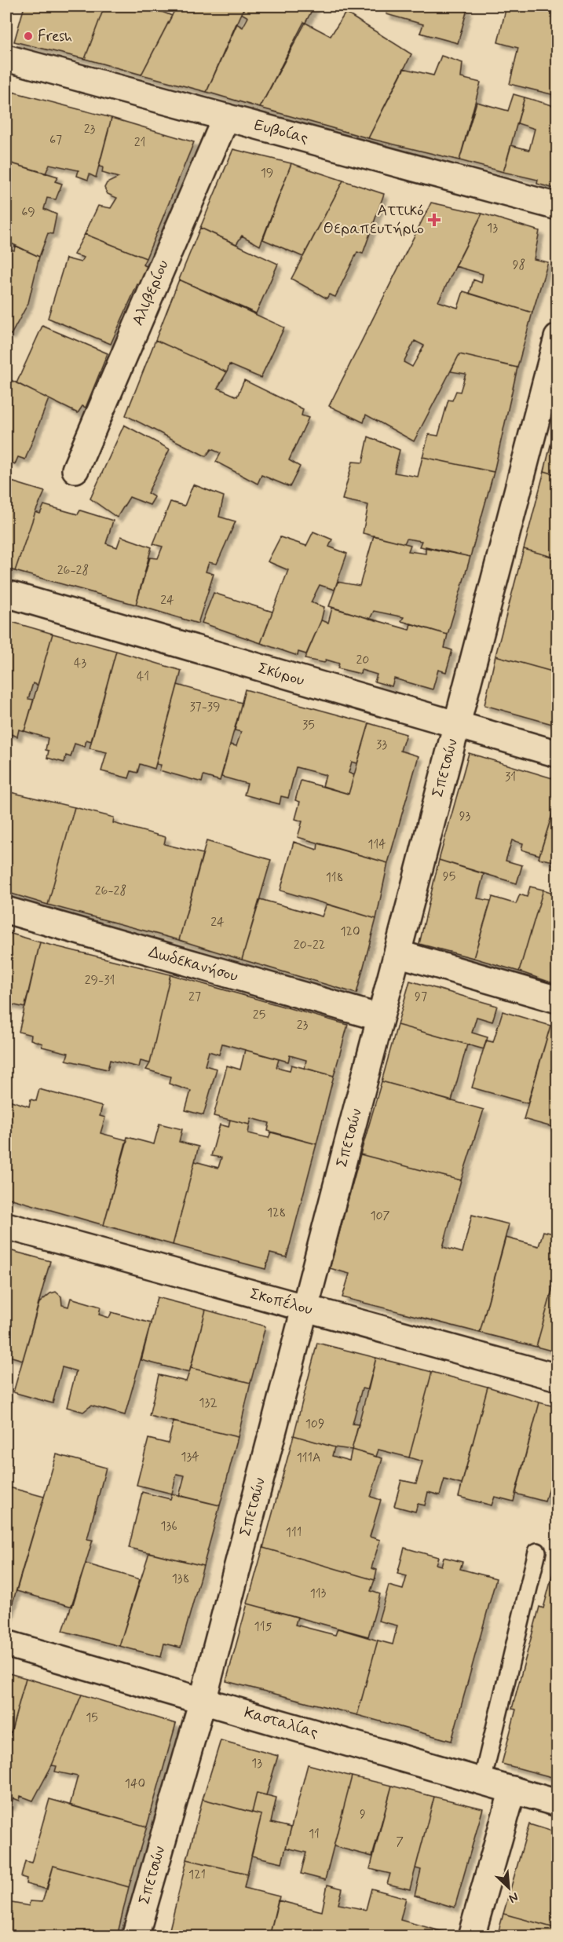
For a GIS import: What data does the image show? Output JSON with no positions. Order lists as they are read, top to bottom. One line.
{"streets":{"street":["Ευβοίας","Αλιβερίου","Σκύρου","Σπετσών","Δωδεκανήσου","Σκοπέλου","Κασταλίας"]},"crossings":[["Ευβοίας","Αλιβερίου"],["Σκύρου","Σπετσών"],["Σπετσών","Δωδεκανήσου"],["Σπετσών","Σκοπέλου"],["Σπετσών","Κασταλίας"]],"places":{"other":["Fresh"],"health":["Αττικό Θεραπευτήριο"]},"house_numbers":["23","67","21","19","69","13","98","26-28","24","20","43","41","37-39","35","33","31","93","114","95","118","26-28","24","120","20-22","29-31","27","97","25","23","128","107","132","109","134","111Α","136","111","138","113","115","15","13","140","9","11","7","121"],"north":"bottom right"}
